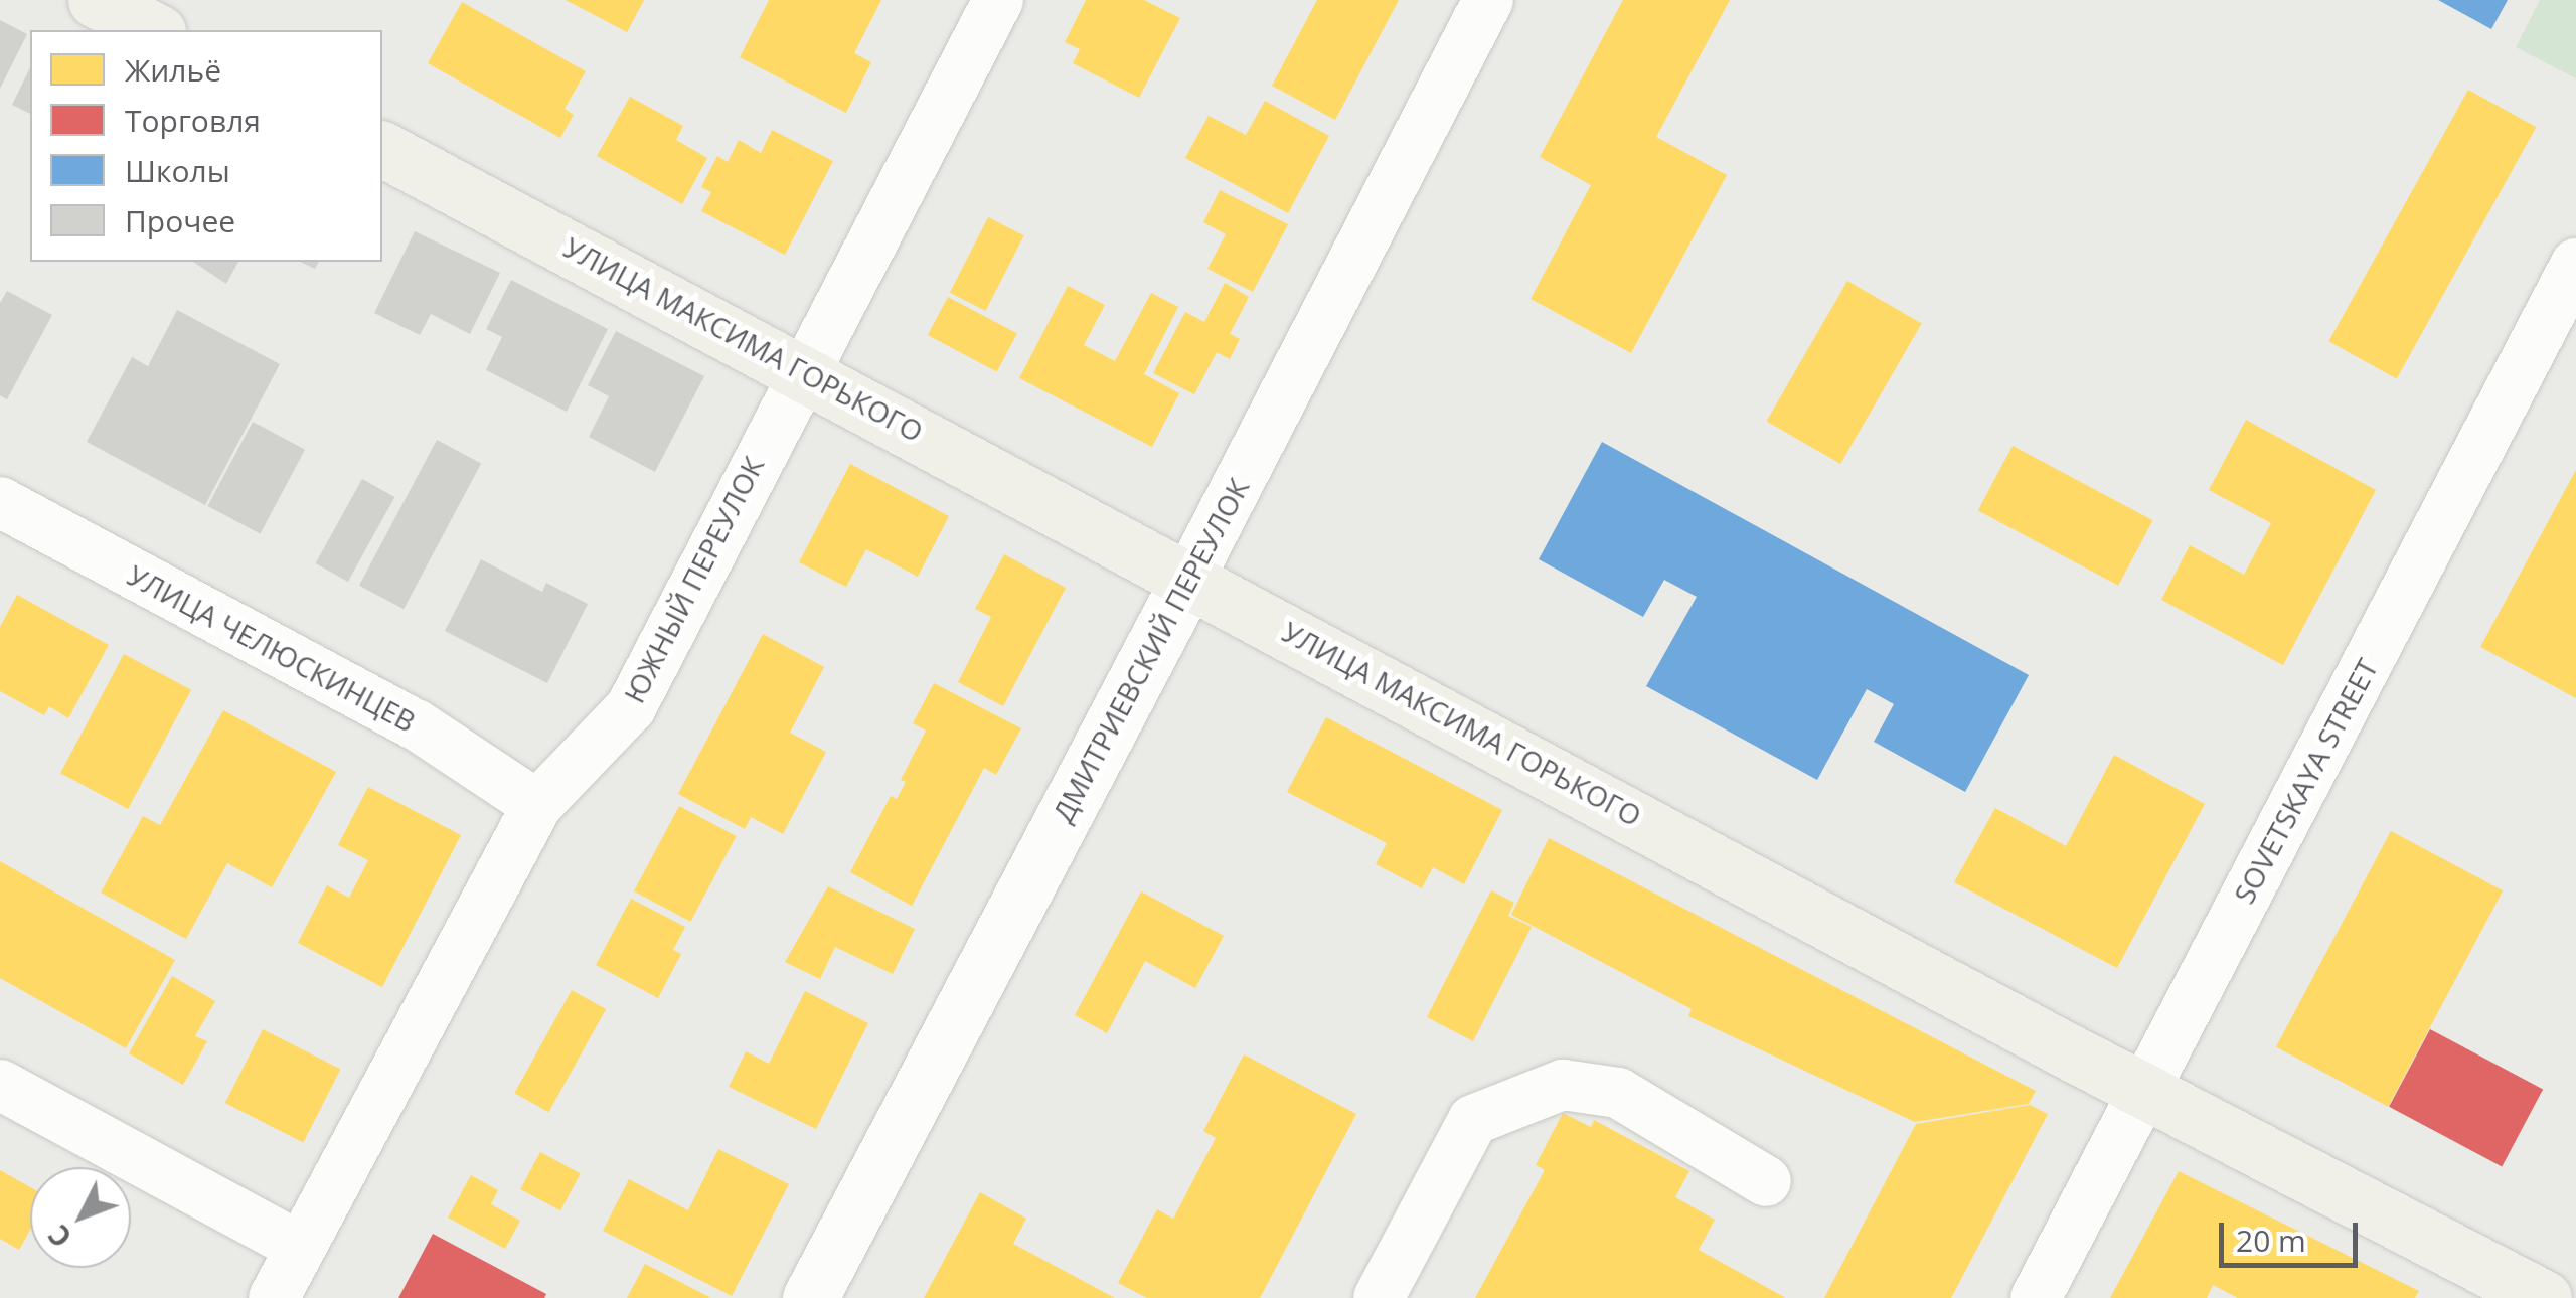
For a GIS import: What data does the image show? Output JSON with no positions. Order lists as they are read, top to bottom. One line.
{"streets":{"main road":["УЛИЦА МАКСИМА ГОРЬКОГО"],"street":["ЮЖНЫЙ ПЕРЕУЛОК","УЛИЦА ЧЕЛЮСКИНЦЕВ","ДМИТРИЕВСКИЙ ПЕРЕУЛОК","SOVETSKAYA STREET"]},"crossings":[["УЛИЦА МАКСИМА ГОРЬКОГО","ЮЖНЫЙ ПЕРЕУЛОК"],["УЛИЦА МАКСИМА ГОРЬКОГО","ДМИТРИЕВСКИЙ ПЕРЕУЛОК"],["УЛИЦА МАКСИМА ГОРЬКОГО","SOVETSKAYA STREET"],["ЮЖНЫЙ ПЕРЕУЛОК","УЛИЦА ЧЕЛЮСКИНЦЕВ"]],"legend":["Жильё","Торговля","Школы","Прочее"],"scale_bar":"20 m","north":"bottom left"}
